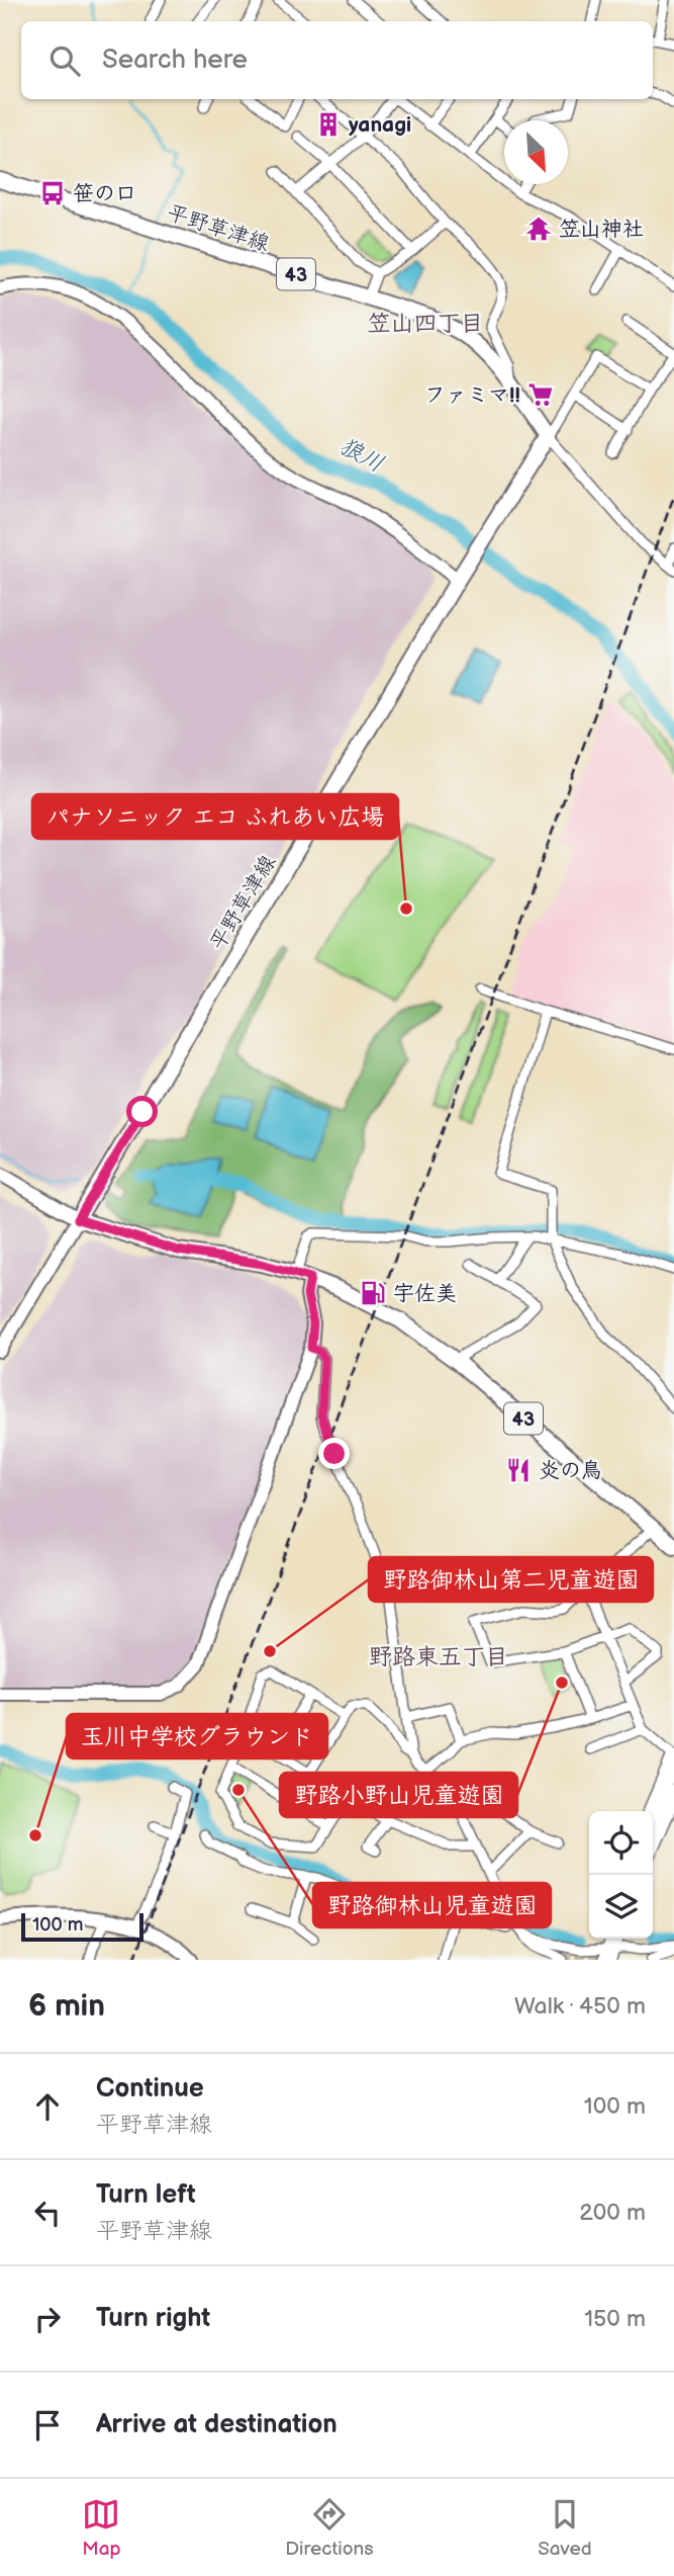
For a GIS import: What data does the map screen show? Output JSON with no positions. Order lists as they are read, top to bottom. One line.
{"streets":{"main road":["平野草津線","43"]},"crossings":[["平野草津線","43"]],"districts":["笠山四丁目","野路東五丁目"],"water":["狼川"],"places":{"building":["yanagi"],"bus stop":["笹の口"],"temple":["笠山神社"],"supermarket":["ファミマ!!"],"other":["パナソニック エコ ふれあい広場","野路御林山第二児童遊園","野路小野山児童遊園","野路御林山児童遊園","玉川中学校グラウンド"],"fuel station":["宇佐美"],"restaurant":["炎の鳥"]},"scale_bar":"100 m","north":"bottom right","page":{"search":"Search here","scale":"100 m","heading":["6 min","Walk · 450 m"],"list":[["Continue","平野草津線","100 m"],["Turn left","平野草津線","200 m"],["Turn right","150 m"],"Arrive at destination"],"nav":["Map","Directions","Saved"]}}
